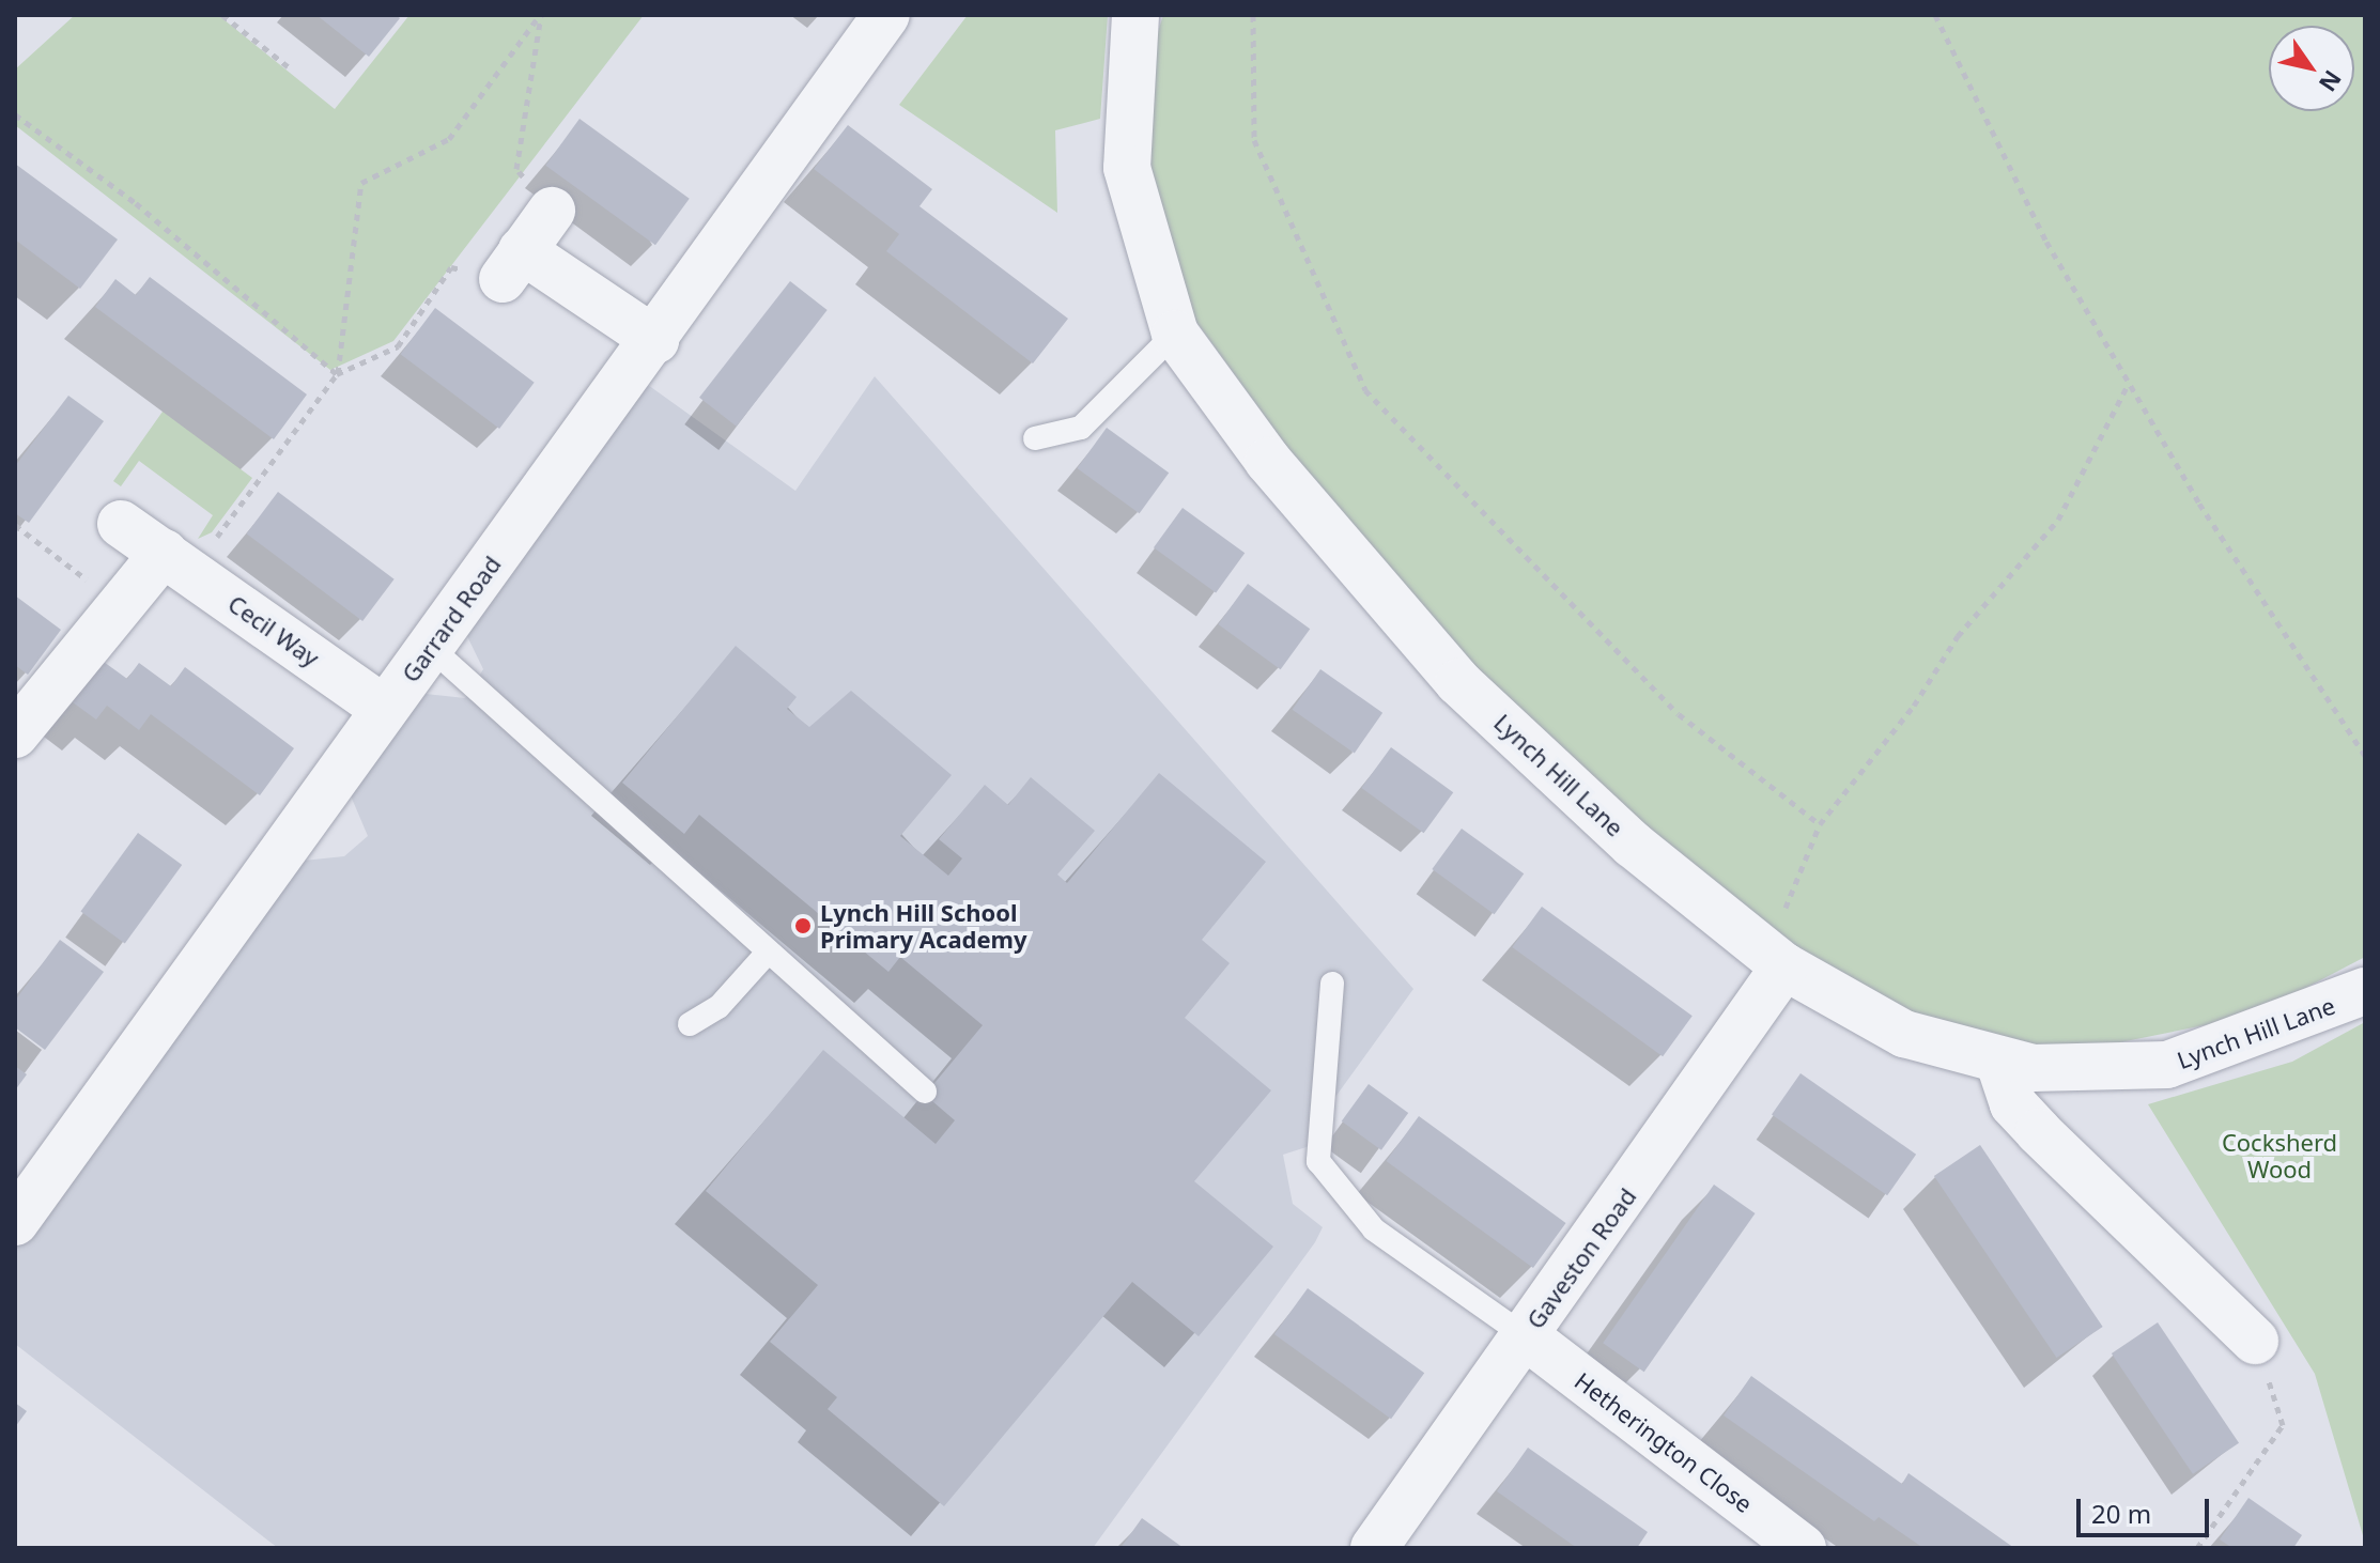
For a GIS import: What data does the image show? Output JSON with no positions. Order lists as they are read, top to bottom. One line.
{"streets":{"street":["Garrard Road","Cecil Way","Lynch Hill Lane","Gaveston Road","Hetherington Close"]},"crossings":[["Garrard Road","Cecil Way"],["Lynch Hill Lane","Gaveston Road"],["Gaveston Road","Hetherington Close"]],"parks":["Cocksherd Wood"],"places":["Lynch Hill School Primary Academy"],"scale_bar":"20 m","north":"bottom right"}
